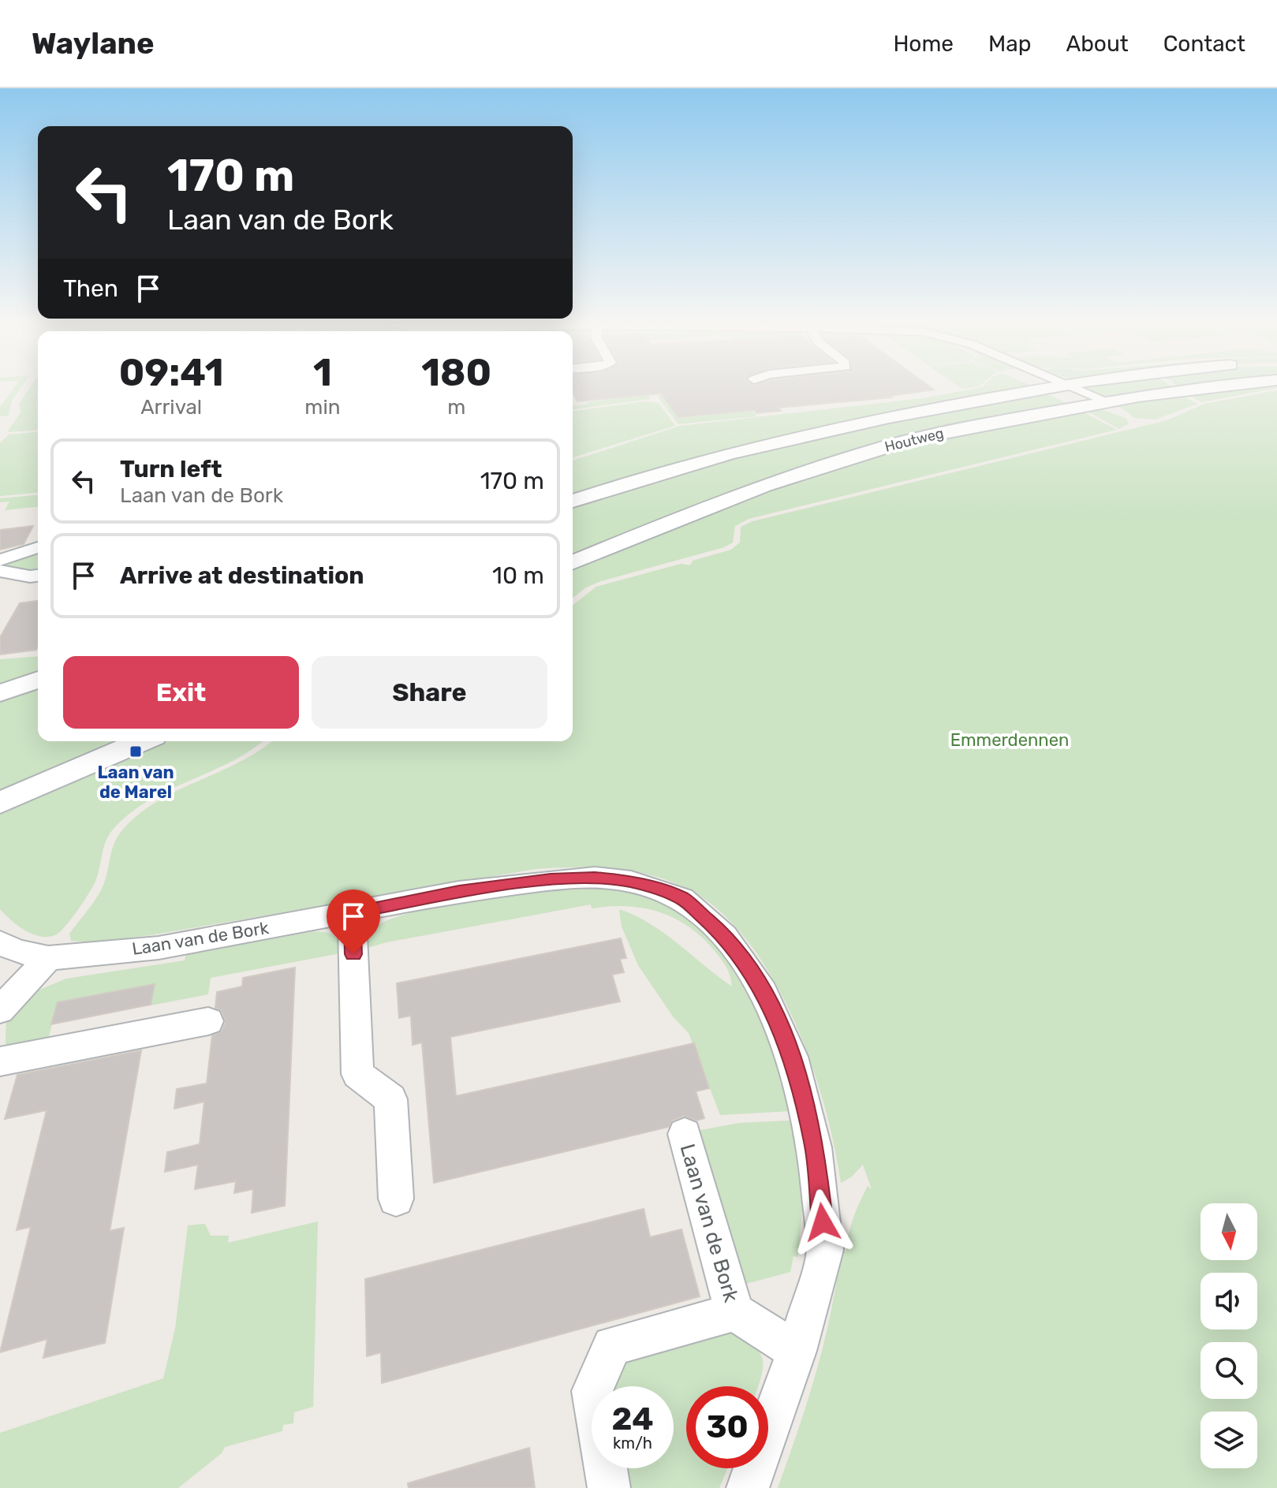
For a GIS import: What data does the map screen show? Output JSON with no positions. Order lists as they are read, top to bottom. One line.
{"streets":{"street":["Houtweg","Laan van de Bork"]},"parks":["Emmerdennen"],"places":{"transit":["Laan van de Marel"]},"north":"bottom","page":{"header":"Waylane","nav":["Home","Map","About","Contact"],"turn":["170 m","Laan van de Bork"],"then":"Then","eta":["09:41","Arrival","1","min","180","m"],"list":[{"name":"Turn left","note":"Laan van de Bork","value":"170 m"},{"name":"Arrive at destination","value":"10 m"}],"buttons":["Exit","Share"],"speed":"24 km/h","limit":"30"}}
